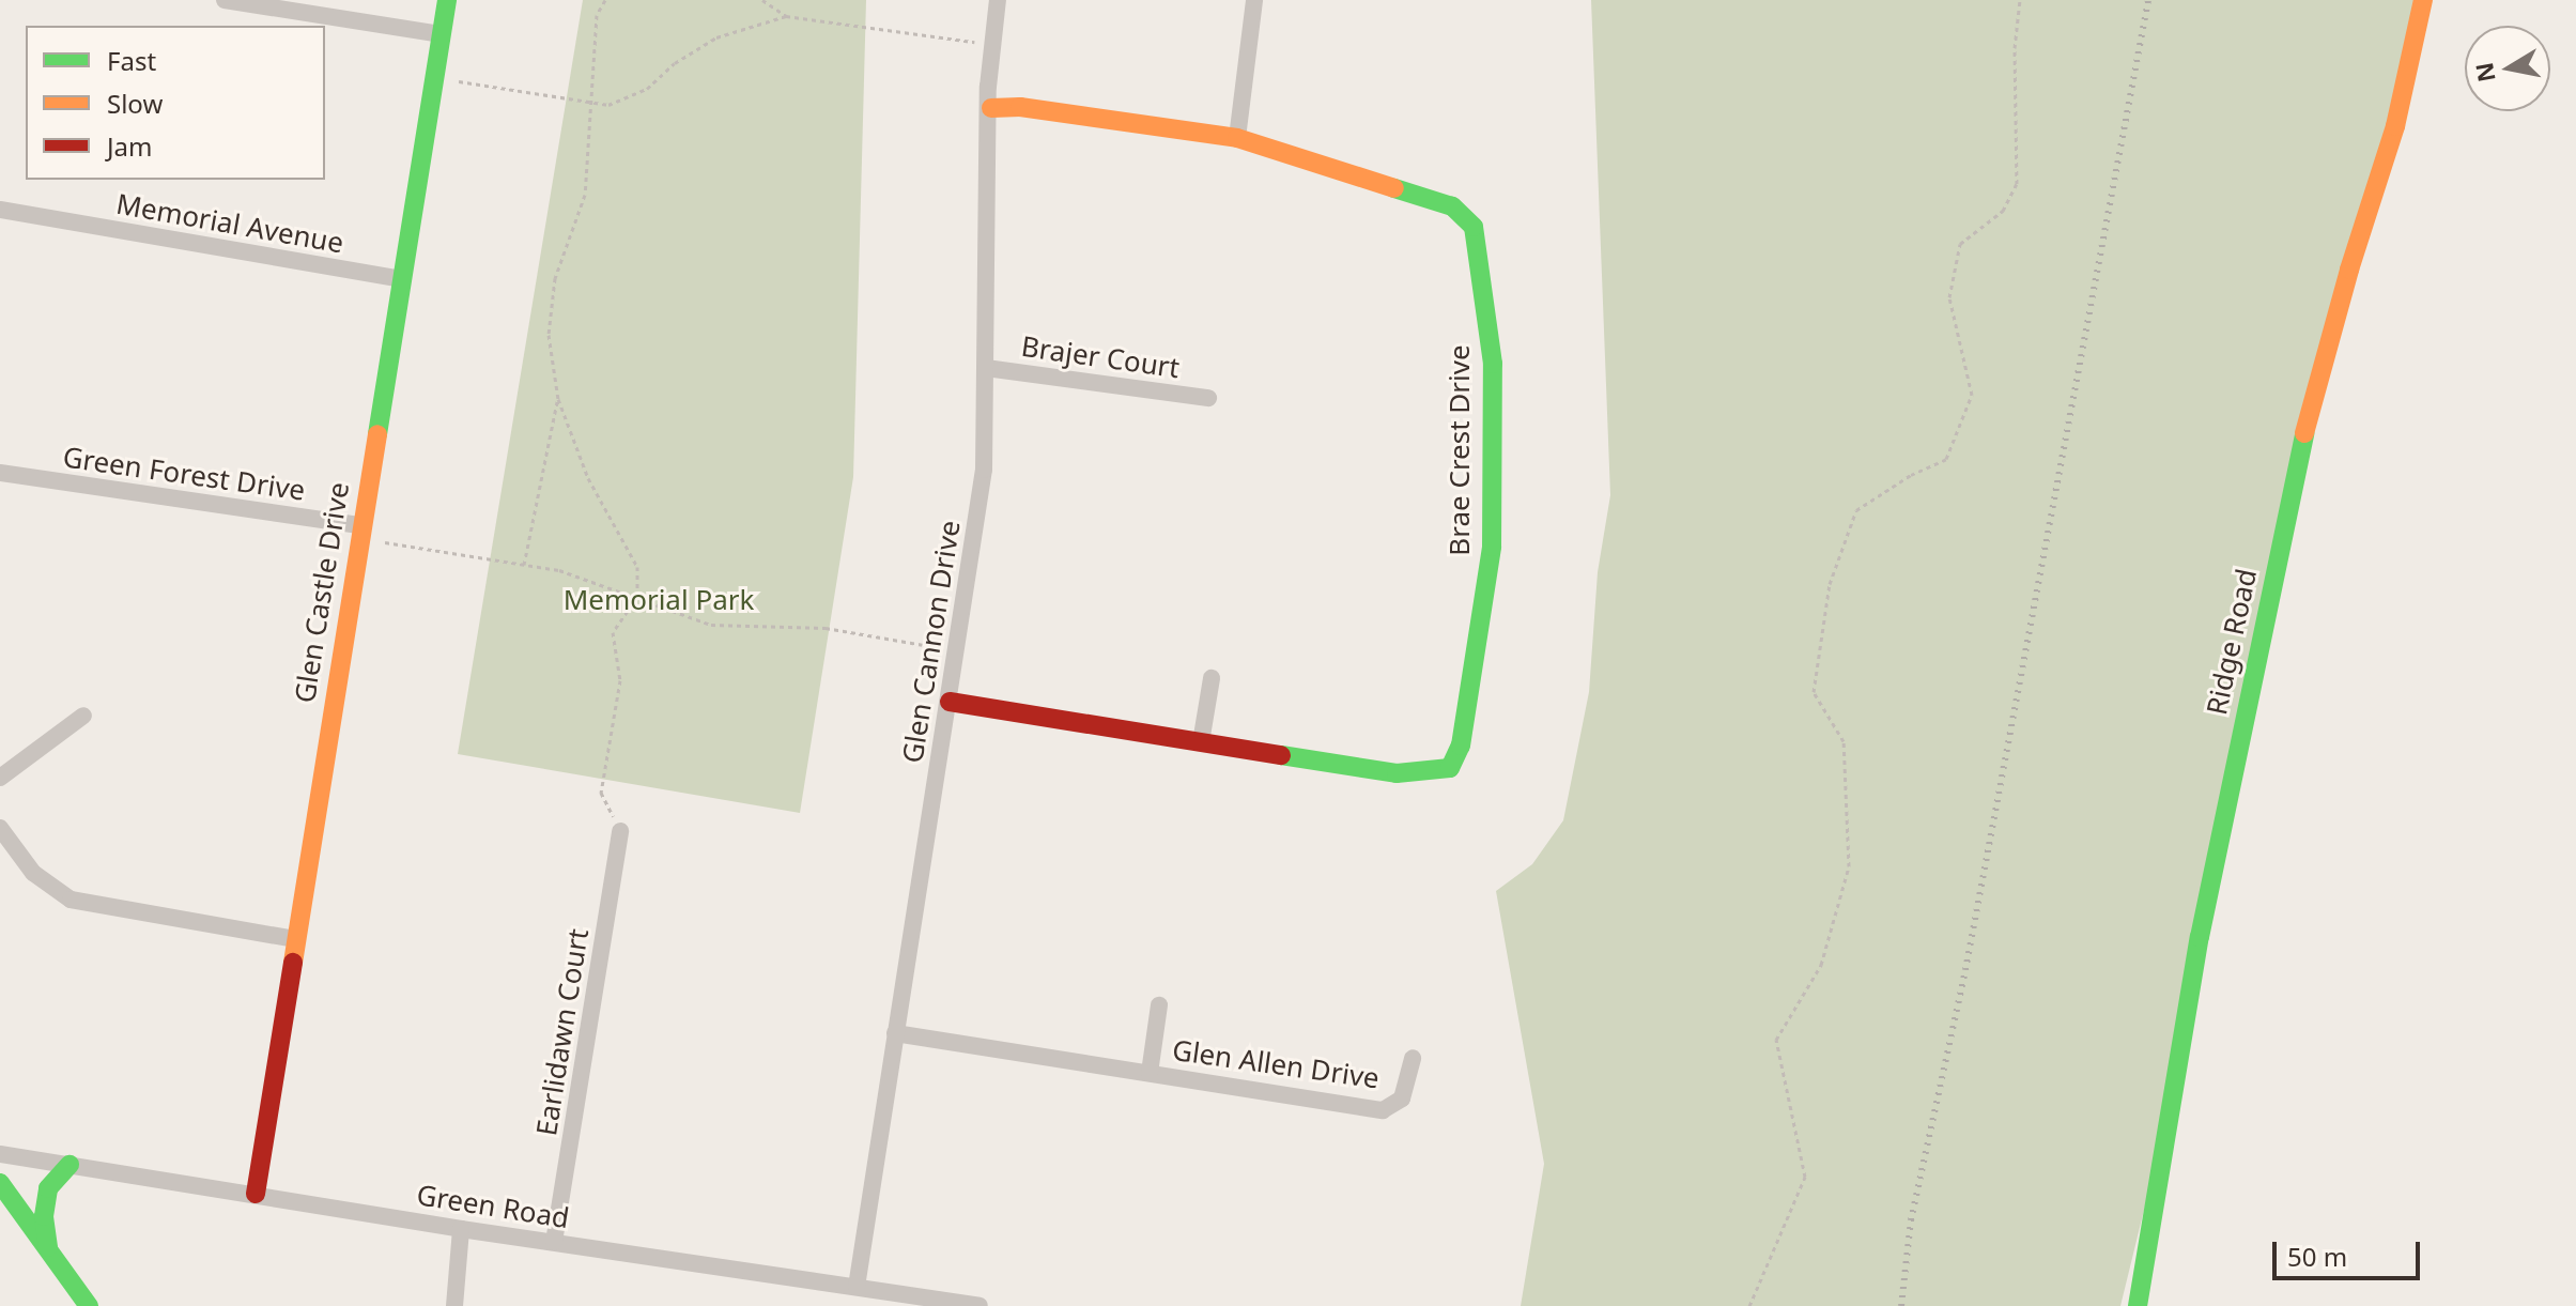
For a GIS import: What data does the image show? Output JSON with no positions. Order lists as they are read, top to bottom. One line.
{"streets":{"street":["Memorial Avenue","Brajer Court","Brae Crest Drive","Green Forest Drive","Glen Castle Drive","Glen Cannon Drive","Ridge Road","Earlidawn Court","Glen Allen Drive","Green Road"]},"crossings":[["Memorial Avenue","Glen Castle Drive"],["Brajer Court","Glen Cannon Drive"],["Brae Crest Drive","Glen Cannon Drive"],["Green Forest Drive","Glen Castle Drive"],["Glen Castle Drive","Green Road"],["Glen Cannon Drive","Glen Allen Drive"],["Glen Cannon Drive","Green Road"],["Earlidawn Court","Green Road"]],"parks":["Memorial Park"],"legend":["Fast","Slow","Jam"],"scale_bar":"50 m","north":"left"}
